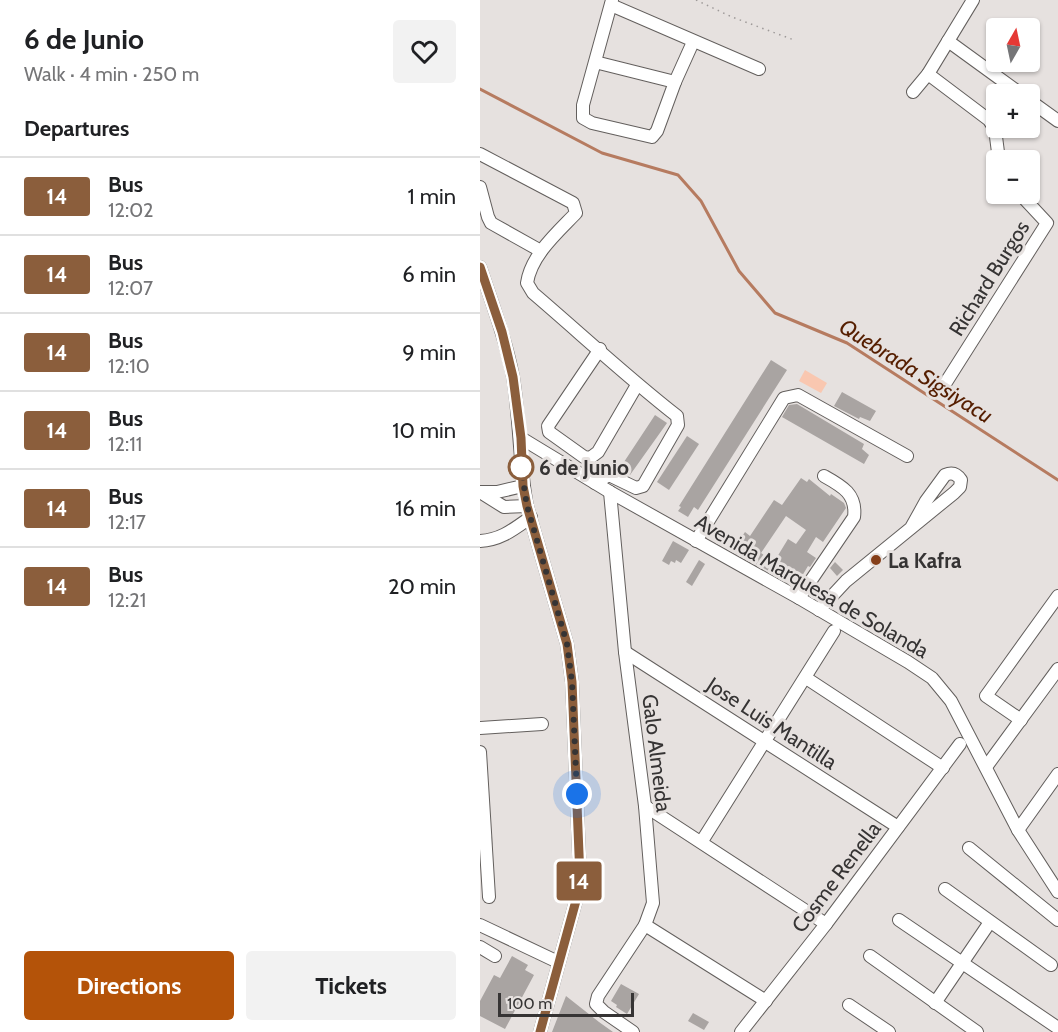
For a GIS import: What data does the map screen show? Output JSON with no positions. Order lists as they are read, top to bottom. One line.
{"streets":{"street":["Richard Burgos","Avenida Marquesa de Solanda","Jose Luis Mantilla","Galo Almeida","Cosme Renella"]},"crossings":[["Avenida Marquesa de Solanda","Galo Almeida"],["Jose Luis Mantilla","Galo Almeida"],["Jose Luis Mantilla","Cosme Renella"]],"water":["Quebrada Sigsiyacu"],"places":["6 de Junio","La Kafra"],"lines":["bus line 14"],"scale_bar":"100 m","north":"top","page":{"heading":[["6 de Junio","Walk · 4 min · 250 m"],"Departures"],"on_map":"14","map_buttons":["+","−"],"list":[{"mark":"14","name":"Bus","note":"12:02","value":"1 min"},{"mark":"14","name":"Bus","note":"12:07","value":"6 min"},{"mark":"14","name":"Bus","note":"12:10","value":"9 min"},{"mark":"14","name":"Bus","note":"12:11","value":"10 min"},{"mark":"14","name":"Bus","note":"12:17","value":"16 min"},{"mark":"14","name":"Bus","note":"12:21","value":"20 min"}],"buttons":["Directions","Tickets"],"scale":"100 m"}}
